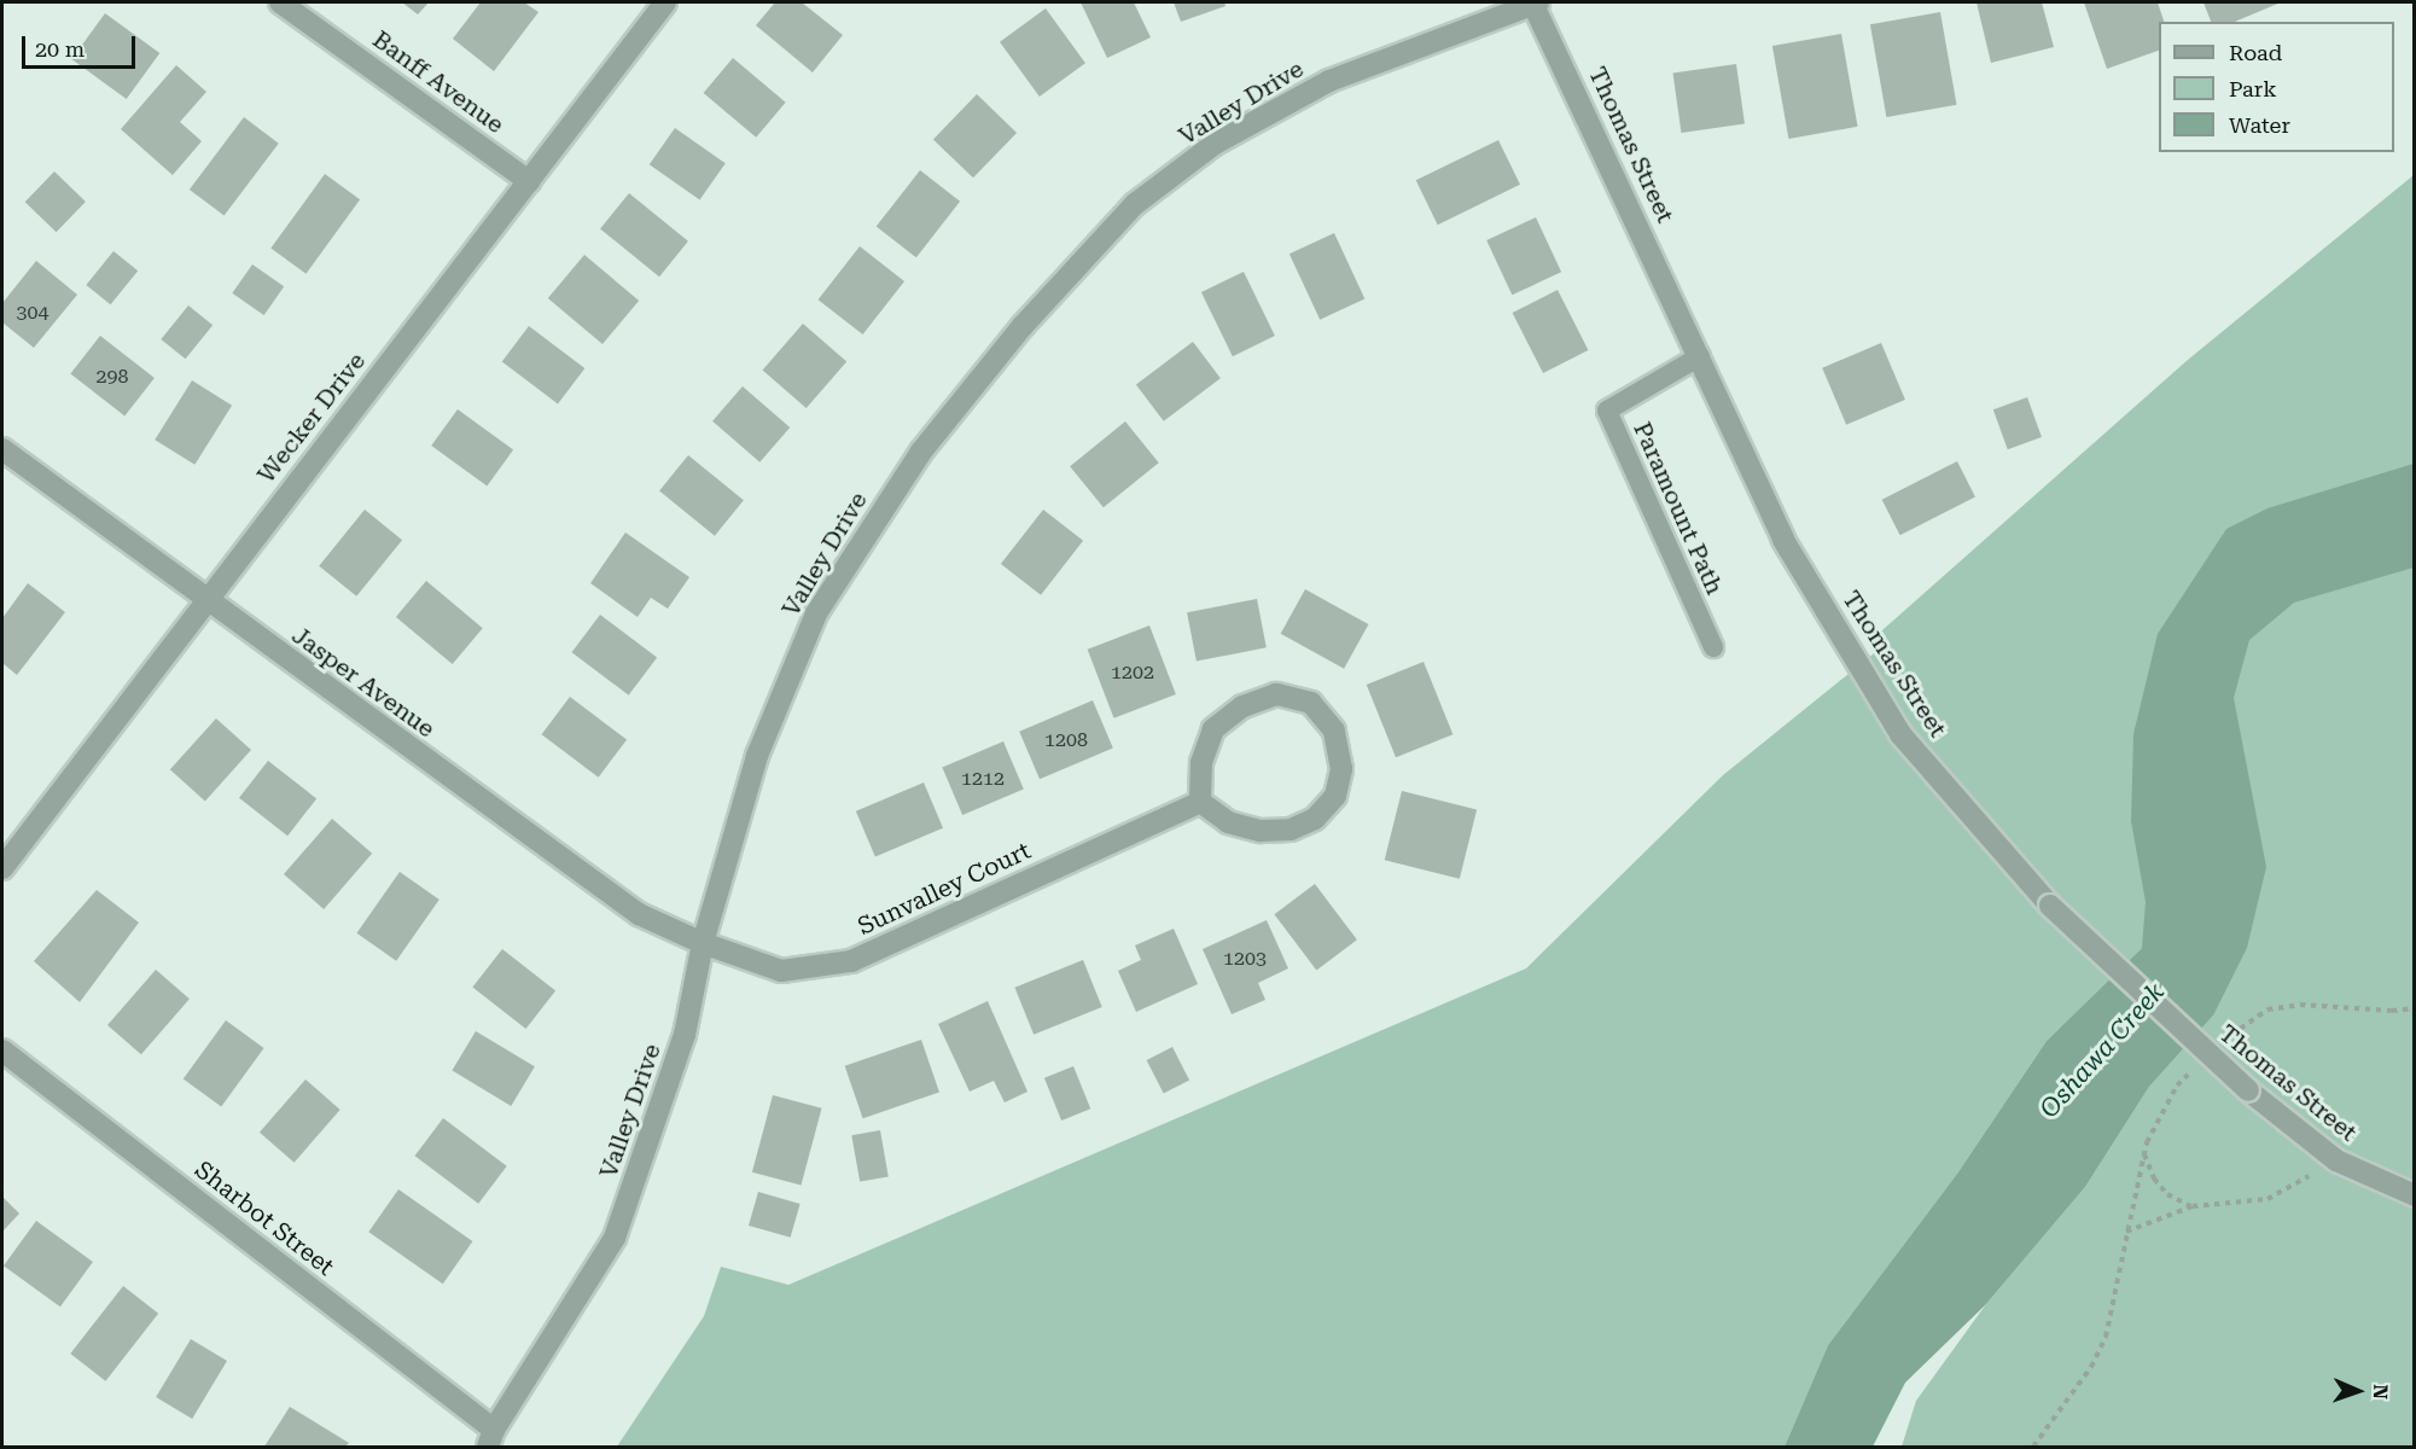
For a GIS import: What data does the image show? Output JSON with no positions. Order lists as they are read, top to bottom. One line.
{"streets":{"street":["Banff Avenue","Valley Drive","Thomas Street","Wecker Drive","Jasper Avenue","Sunvalley Court","Sharbot Street"],"lane":["Paramount Path"]},"crossings":[["Banff Avenue","Wecker Drive"],["Valley Drive","Thomas Street"],["Valley Drive","Jasper Avenue"],["Valley Drive","Sunvalley Court"],["Valley Drive","Sharbot Street"],["Thomas Street","Paramount Path"],["Wecker Drive","Jasper Avenue"],["Jasper Avenue","Sunvalley Court"]],"water":["Oshawa Creek"],"house_numbers":["304","298","1202","1208","1212","1203"],"legend":["Road","Park","Water"],"scale_bar":"20 m","north":"right"}
